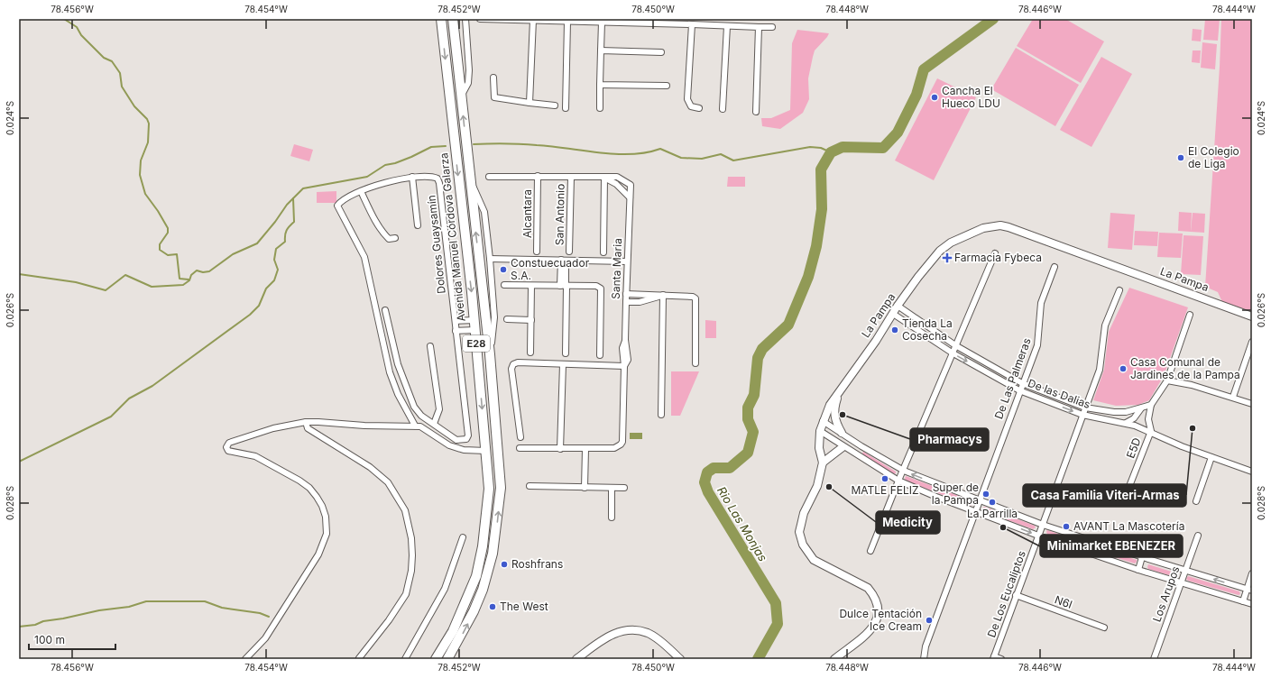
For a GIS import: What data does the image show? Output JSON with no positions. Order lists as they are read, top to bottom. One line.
{"streets":{"main road":["Avenida Manuel Córdova Galarza","E28"],"street":["Alcantara","San Antonio","Dolores Guaysamín","Santa Maria","La Pampa","De Las Palmeras","De las Dalias","E5D","De Los Eucaliptos","Los Arupos","N6I"]},"crossings":[["Alcantara","Santa Maria"],["San Antonio","Santa Maria"],["La Pampa","De las Dalias"],["De Las Palmeras","De las Dalias"],["De las Dalias","E5D"],["De las Dalias","De Los Eucaliptos"],["De Los Eucaliptos","N6I"]],"water":["Rio Las Monjas"],"places":{"other":["Cancha El Hueco LDU","El Colegio de Liga","Constuecuador S.A.","Tienda La Cosecha","Casa Comunal de Jardines de la Pampa","Pharmacys","Casa Familia Viteri-Armas","MATLE FELIZ","Medicity","Super de la Pampa","La Parrilla","AVANT La Mascotería","Minimarket EBENEZER","Roshfrans","The West","Dulce Tentación Ice Cream"],"health":["Farmacia Fybeca"]},"scale_bar":"100 m","coordinates":["78.456°W","78.454°W","78.452°W","78.450°W","78.448°W","78.446°W","78.444°W","0.024°S","0.026°S","0.028°S"]}
